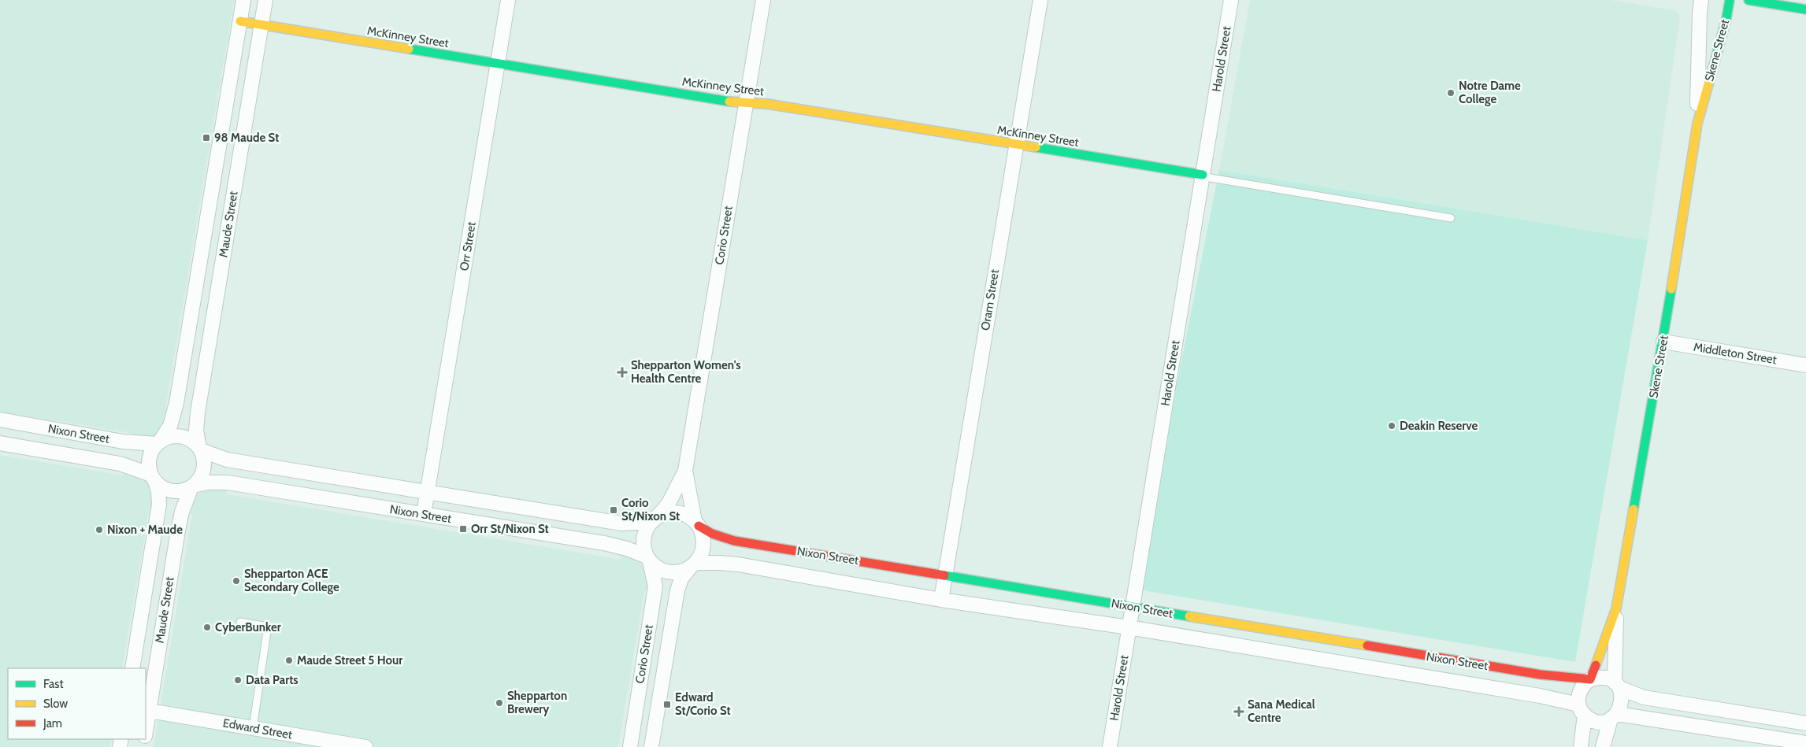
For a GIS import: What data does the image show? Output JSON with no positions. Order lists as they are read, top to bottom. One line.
{"streets":{"street":["McKinney Street","Skene Street","Harold Street","Maude Street","Corio Street","Orr Street","Oram Street","Middleton Street","Nixon Street","Edward Street"]},"crossings":[["McKinney Street","Harold Street"],["McKinney Street","Maude Street"],["McKinney Street","Corio Street"],["McKinney Street","Orr Street"],["McKinney Street","Oram Street"],["Skene Street","Middleton Street"],["Skene Street","Nixon Street"],["Harold Street","Nixon Street"],["Maude Street","Nixon Street"],["Maude Street","Edward Street"],["Corio Street","Nixon Street"],["Orr Street","Nixon Street"],["Oram Street","Nixon Street"]],"places":{"other":["Notre Dame College","Deakin Reserve","Nixon + Maude","Shepparton ACE Secondary College","CyberBunker","Maude Street 5 Hour","Data Parts","Shepparton Brewery"],"transit":["98 Maude St","Corio St/Nixon St","Orr St/Nixon St","Edward St/Corio St"],"health":["Shepparton Women's Health Centre","Sana Medical Centre"]},"legend":["Fast","Slow","Jam"]}
